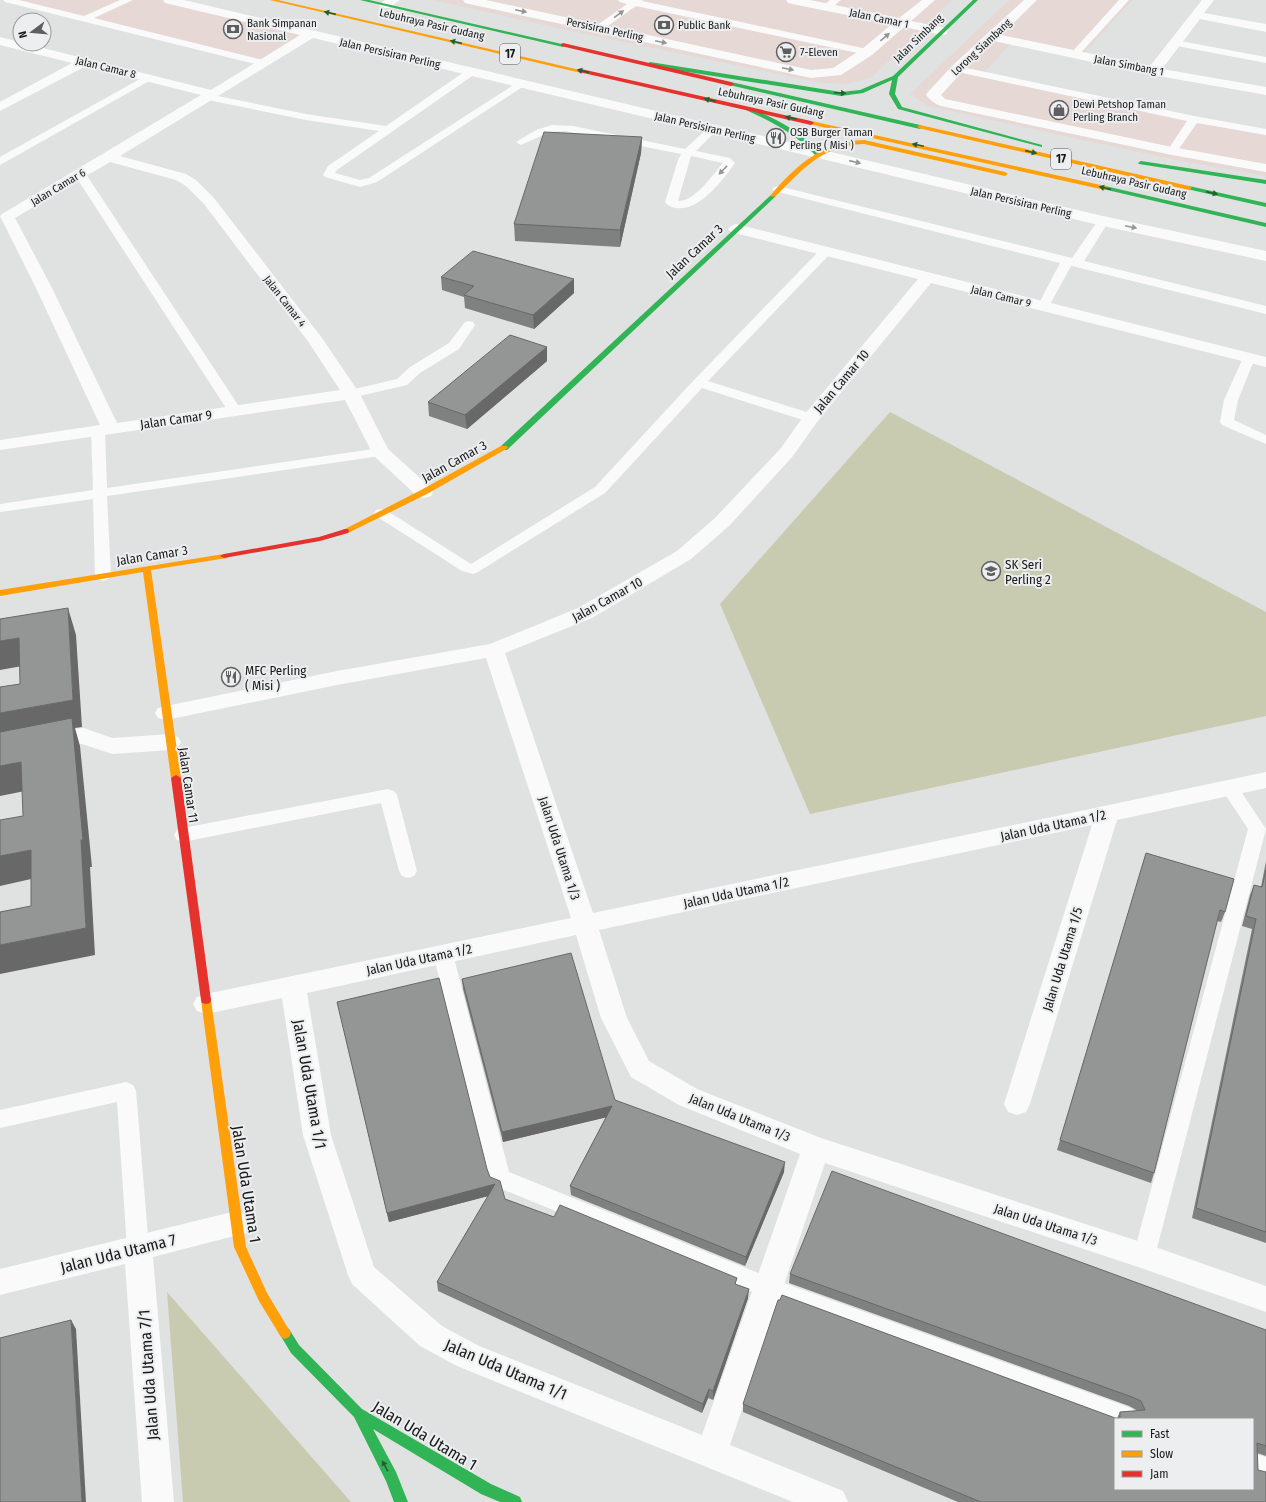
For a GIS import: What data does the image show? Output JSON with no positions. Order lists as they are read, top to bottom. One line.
{"streets":{"main road":["Lebuhraya Pasir Gudang","Jalan Simbang","17","Jalan Camar 3","Jalan Camar 11","Jalan Uda Utama 1"],"street":["Jalan Camar 1","Persisiran Perling","Lorong Siambang","Jalan Persisiran Perling","Jalan Simbang 1","Jalan Camar 8","Jalan Camar 6","Jalan Camar 9","Jalan Camar 4","Jalan Camar 10","Jalan Uda Utama 1/2","Jalan Uda Utama 1/3","Jalan Uda Utama 1/5","Jalan Uda Utama 1/1","Jalan Uda Utama 7","Jalan Uda Utama 7/1"]},"crossings":[["Jalan Camar 1","Persisiran Perling"],["Jalan Camar 1","Jalan Simbang"],["Lorong Siambang","Jalan Simbang 1"],["Jalan Persisiran Perling","Jalan Camar 6"],["Jalan Persisiran Perling","Jalan Camar 3"],["Jalan Camar 8","Jalan Camar 6"],["Jalan Camar 6","Jalan Camar 9"],["Jalan Camar 6","Jalan Camar 4"],["Jalan Camar 3","Jalan Camar 9"],["Jalan Camar 3","Jalan Camar 4"],["Jalan Camar 3","Jalan Camar 11"],["Jalan Camar 9","Jalan Camar 4"],["Jalan Camar 9","Jalan Camar 10"],["Jalan Camar 10","Jalan Camar 11"],["Jalan Camar 10","Jalan Uda Utama 1/3"],["Jalan Camar 11","Jalan Uda Utama 1/2"],["Jalan Camar 11","Jalan Uda Utama 1"],["Jalan Uda Utama 1/2","Jalan Uda Utama 1/3"],["Jalan Uda Utama 1/2","Jalan Uda Utama 1/5"],["Jalan Uda Utama 1/2","Jalan Uda Utama 1/1"],["Jalan Uda Utama 1/2","Jalan Uda Utama 1"],["Jalan Uda Utama 1","Jalan Uda Utama 7"],["Jalan Uda Utama 7","Jalan Uda Utama 7/1"]],"one_way":["Persisiran Perling"],"places":{"bank":["Public Bank","Bank Simpanan Nasional"],"supermarket":["7-Eleven"],"shop":["Dewi Petshop Taman Perling Branch"],"restaurant":["OSB Burger Taman Perling ( Misi )","MFC Perling ( Misi )"],"school or university":["SK Seri Perling 2"]},"legend":["Fast","Slow","Jam"],"north":"left"}
